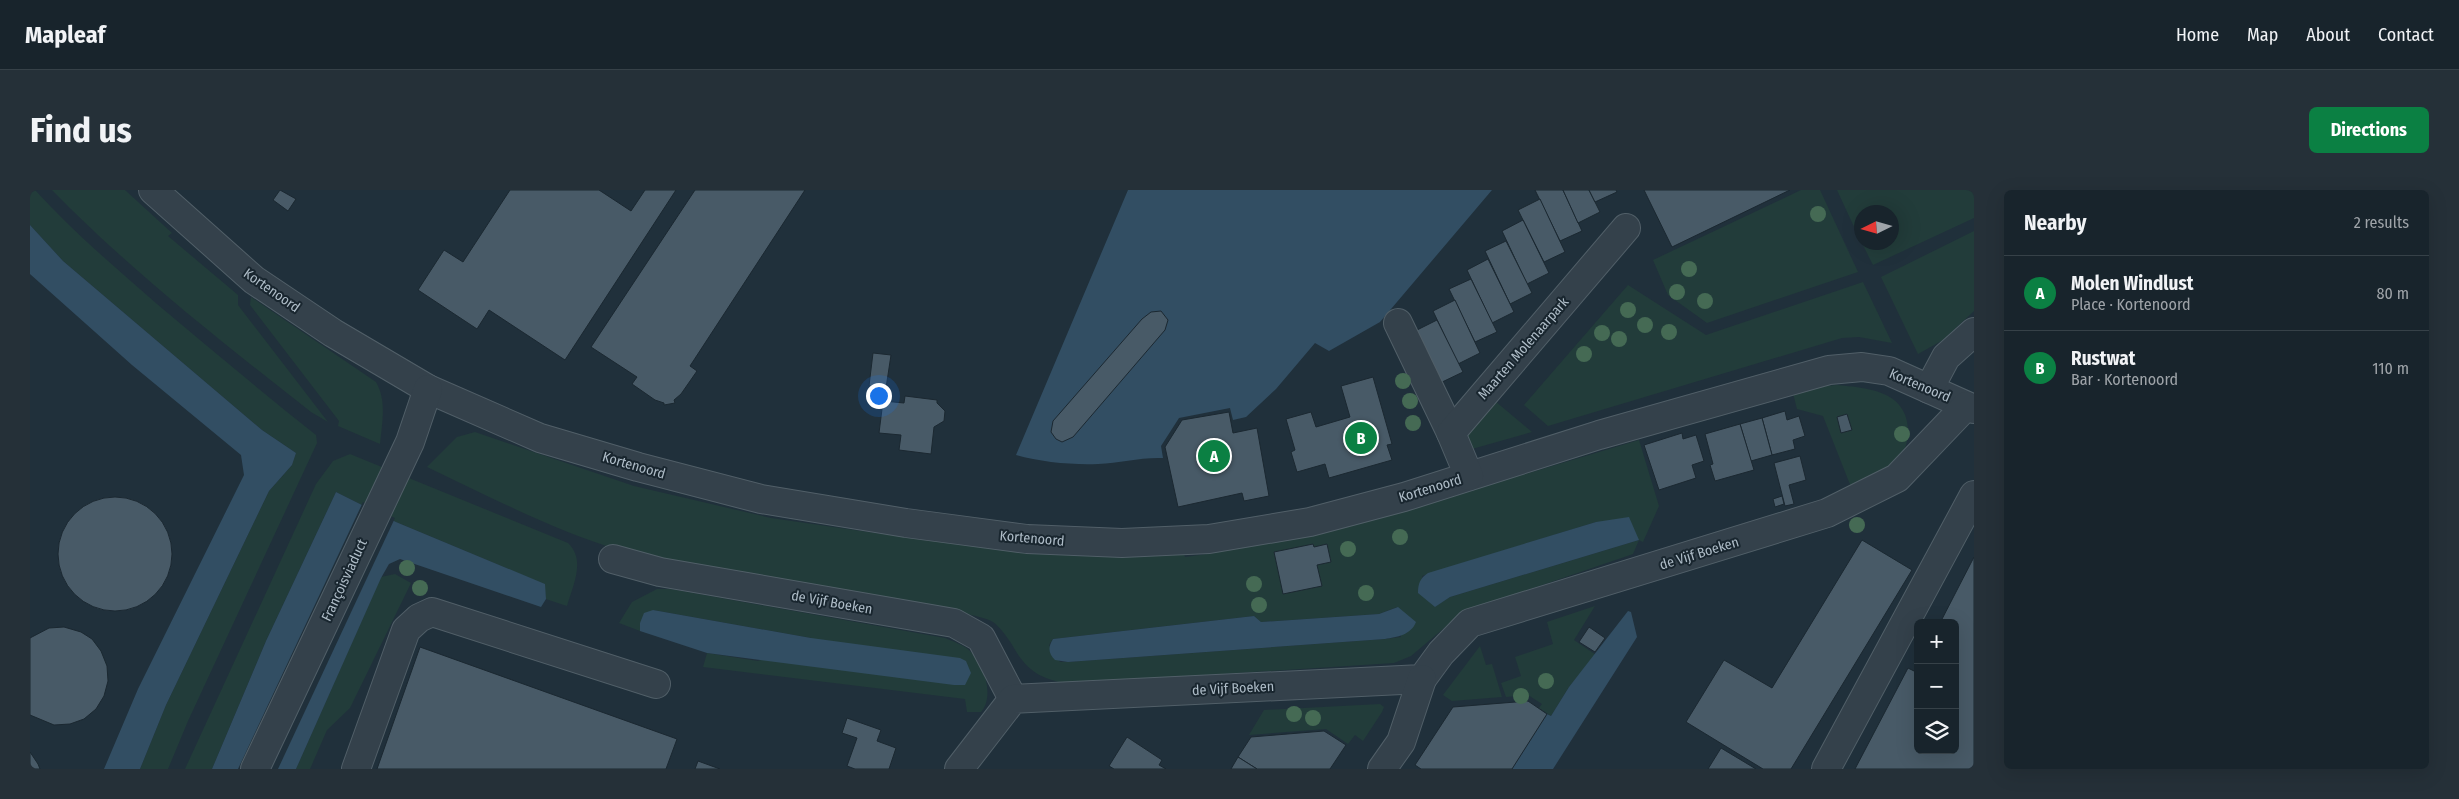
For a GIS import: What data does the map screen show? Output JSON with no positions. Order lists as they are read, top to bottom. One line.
{"streets":{"street":["Kortenoord","Maarten Molenaarpark","de Vijf Boeken","Françoisviaduct"]},"crossings":[["Kortenoord","de Vijf Boeken"],["Kortenoord","Françoisviaduct"]],"north":"left","page":{"header":"Mapleaf","nav":["Home","Map","About","Contact"],"buttons":"Directions","title":"Find us","heading":["Nearby","2 results"],"list":[{"mark":"A","name":"Molen Windlust","note":"Place · Kortenoord","value":"80 m"},{"mark":"B","name":"Rustwat","note":"Bar · Kortenoord","value":"110 m"}],"pins":["B","A"],"map_buttons":["+","−"]}}
